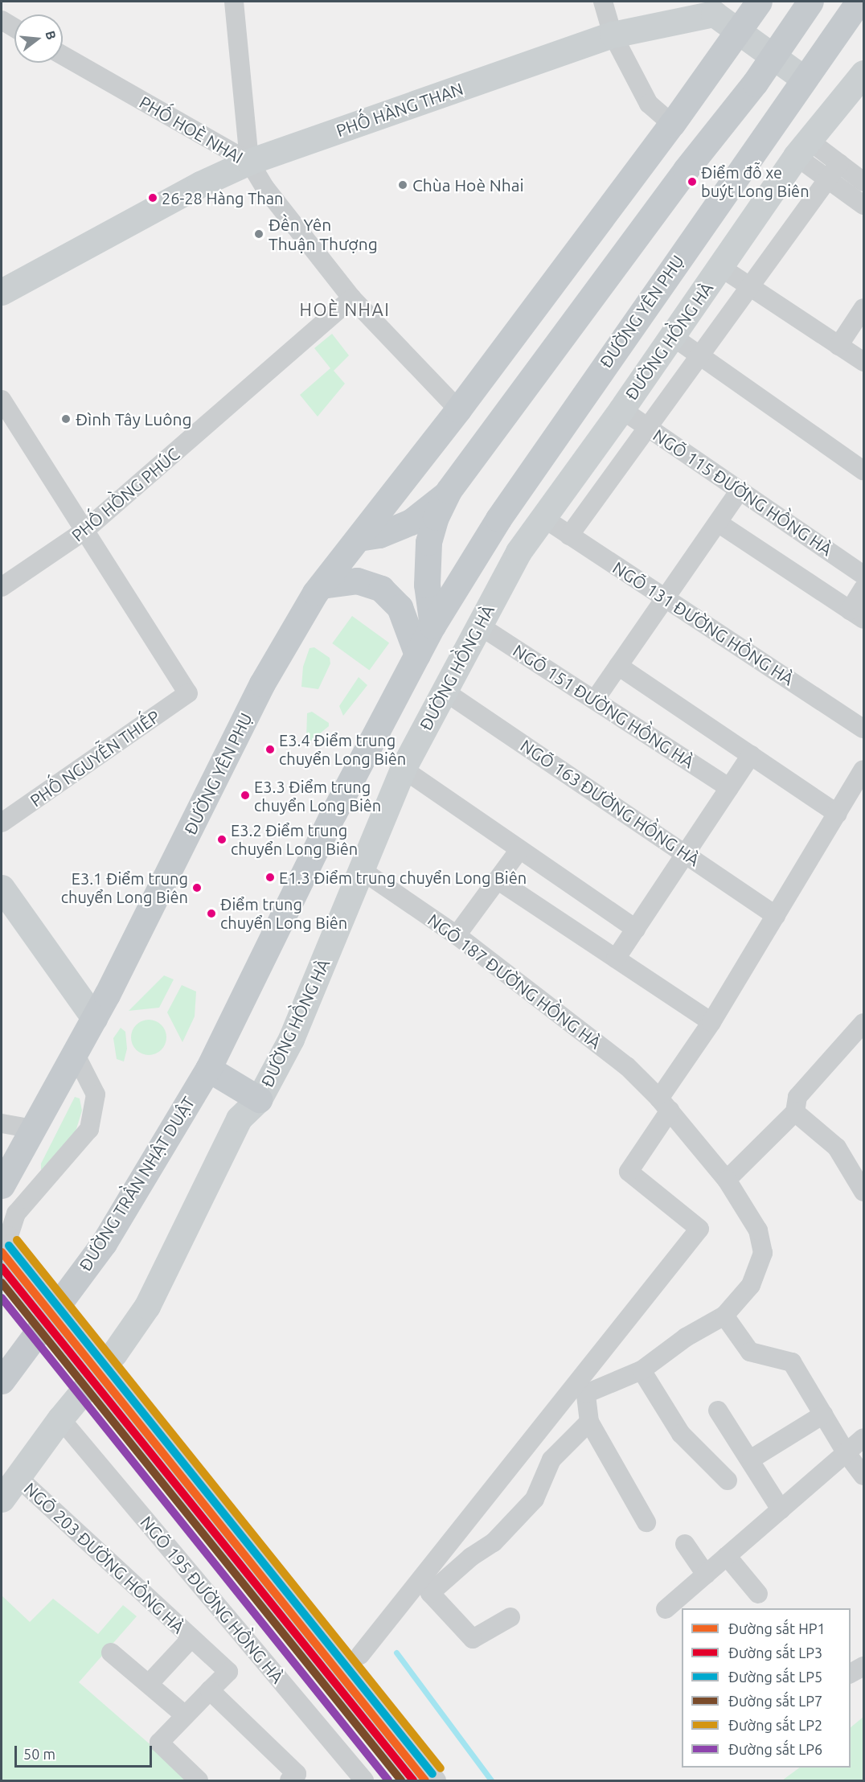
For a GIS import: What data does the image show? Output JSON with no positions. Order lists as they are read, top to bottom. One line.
{"streets":{"main road":["ĐƯỜNG YÊN PHỤ","ĐƯỜNG TRẦN NHẬT DUẬT"],"street":["PHỐ HÀNG THAN","PHỐ HOÈ NHAI","ĐƯỜNG HỒNG HÀ","NGÕ 115 ĐƯỜNG HỒNG HÀ","PHỐ HỒNG PHÚC","NGÕ 131 ĐƯỜNG HỒNG HÀ","NGÕ 151 ĐƯỜNG HỒNG HÀ","PHỐ NGUYỄN THIẾP","NGÕ 163 ĐƯỜNG HỒNG HÀ","NGÕ 187 ĐƯỜNG HỒNG HÀ","NGÕ 203 ĐƯỜNG HỒNG HÀ","NGÕ 195 ĐƯỜNG HỒNG HÀ"]},"crossings":[["PHỐ HÀNG THAN","PHỐ HOÈ NHAI"],["PHỐ HÀNG THAN","ĐƯỜNG YÊN PHỤ"],["PHỐ HOÈ NHAI","ĐƯỜNG YÊN PHỤ"],["PHỐ HOÈ NHAI","PHỐ HỒNG PHÚC"],["ĐƯỜNG YÊN PHỤ","ĐƯỜNG TRẦN NHẬT DUẬT"],["ĐƯỜNG HỒNG HÀ","NGÕ 115 ĐƯỜNG HỒNG HÀ"],["ĐƯỜNG HỒNG HÀ","NGÕ 131 ĐƯỜNG HỒNG HÀ"],["ĐƯỜNG HỒNG HÀ","NGÕ 151 ĐƯỜNG HỒNG HÀ"],["ĐƯỜNG HỒNG HÀ","NGÕ 163 ĐƯỜNG HỒNG HÀ"],["ĐƯỜNG HỒNG HÀ","NGÕ 187 ĐƯỜNG HỒNG HÀ"],["ĐƯỜNG HỒNG HÀ","NGÕ 203 ĐƯỜNG HỒNG HÀ"],["ĐƯỜNG HỒNG HÀ","NGÕ 195 ĐƯỜNG HỒNG HÀ"],["PHỐ HỒNG PHÚC","PHỐ NGUYỄN THIẾP"]],"districts":["HOÈ NHAI"],"places":["Điểm đỗ xe buýt Long Biên","Chùa Hoè Nhai","26-28 Hàng Than","Đền Yên Thuận Thượng","Đình Tây Luông","E3.4 Điểm trung chuyển Long Biên","E3.3 Điểm trung chuyển Long Biên","E3.2 Điểm trung chuyển Long Biên","E1.3 Điểm trung chuyển Long Biên","E3.1 Điểm trung chuyển Long Biên","Điểm trung chuyển Long Biên"],"lines":["rail line LP2","rail line LP5","rail line HP1","rail line LP3","rail line LP7","rail line LP6"],"legend":["Đường sắt HP1","Đường sắt LP3","Đường sắt LP5","Đường sắt LP7","Đường sắt LP2","Đường sắt LP6"],"scale_bar":"50 m","north":"right"}
